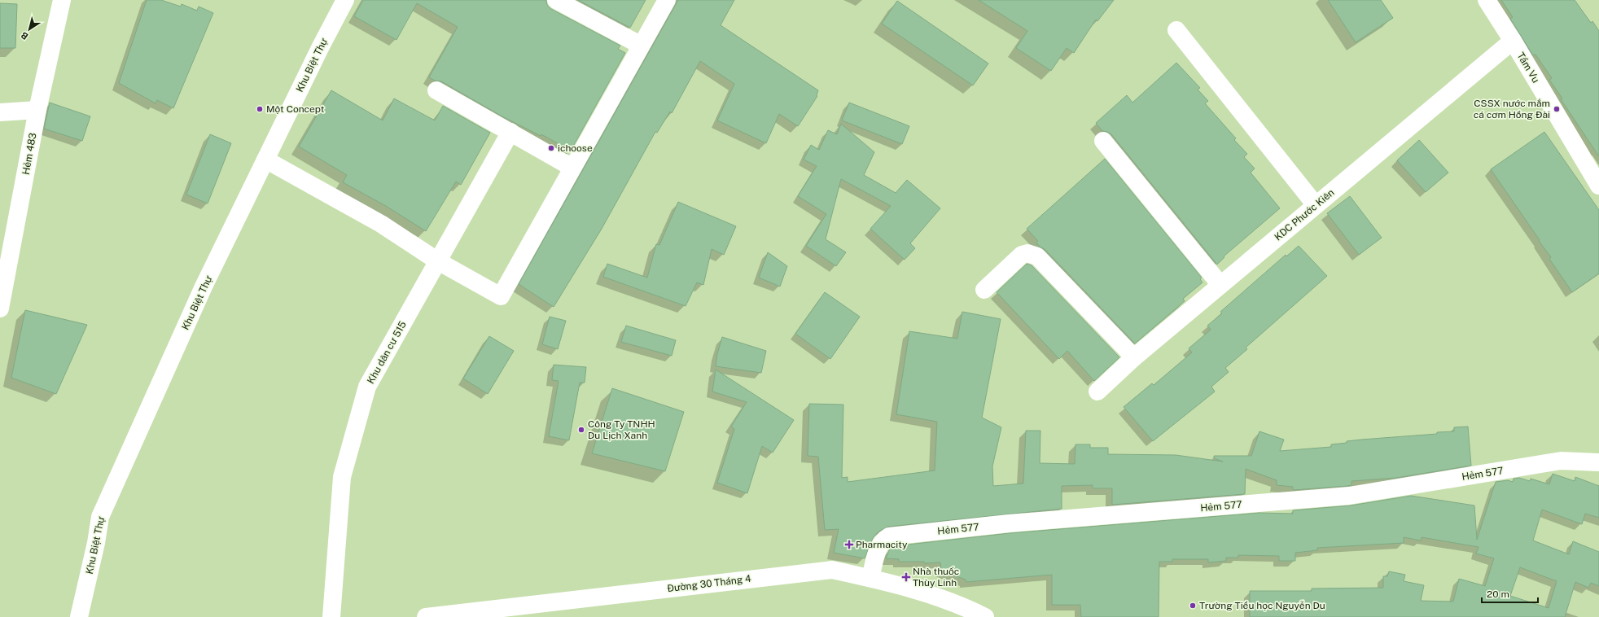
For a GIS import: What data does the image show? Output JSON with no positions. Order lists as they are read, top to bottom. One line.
{"streets":{"street":["Khu Biệt Thự","Tầm Vu","Hẻm 483","KDC Phước Kiên","Khu dân cư 515","Hẻm 577","Đường 30 Tháng 4"]},"crossings":[["Tầm Vu","KDC Phước Kiên"],["Hẻm 577","Đường 30 Tháng 4"]],"places":{"other":["Một Concept","CSSX nước mắm cá cơm Hồng Đài","ichoose","Công Ty TNHH Du Lịch Xanh","Trường Tiểu học Nguyễn Du"],"health":["Pharmacity","Nhà thuốc Thùy Linh"]},"scale_bar":"20 m","north":"bottom left"}
